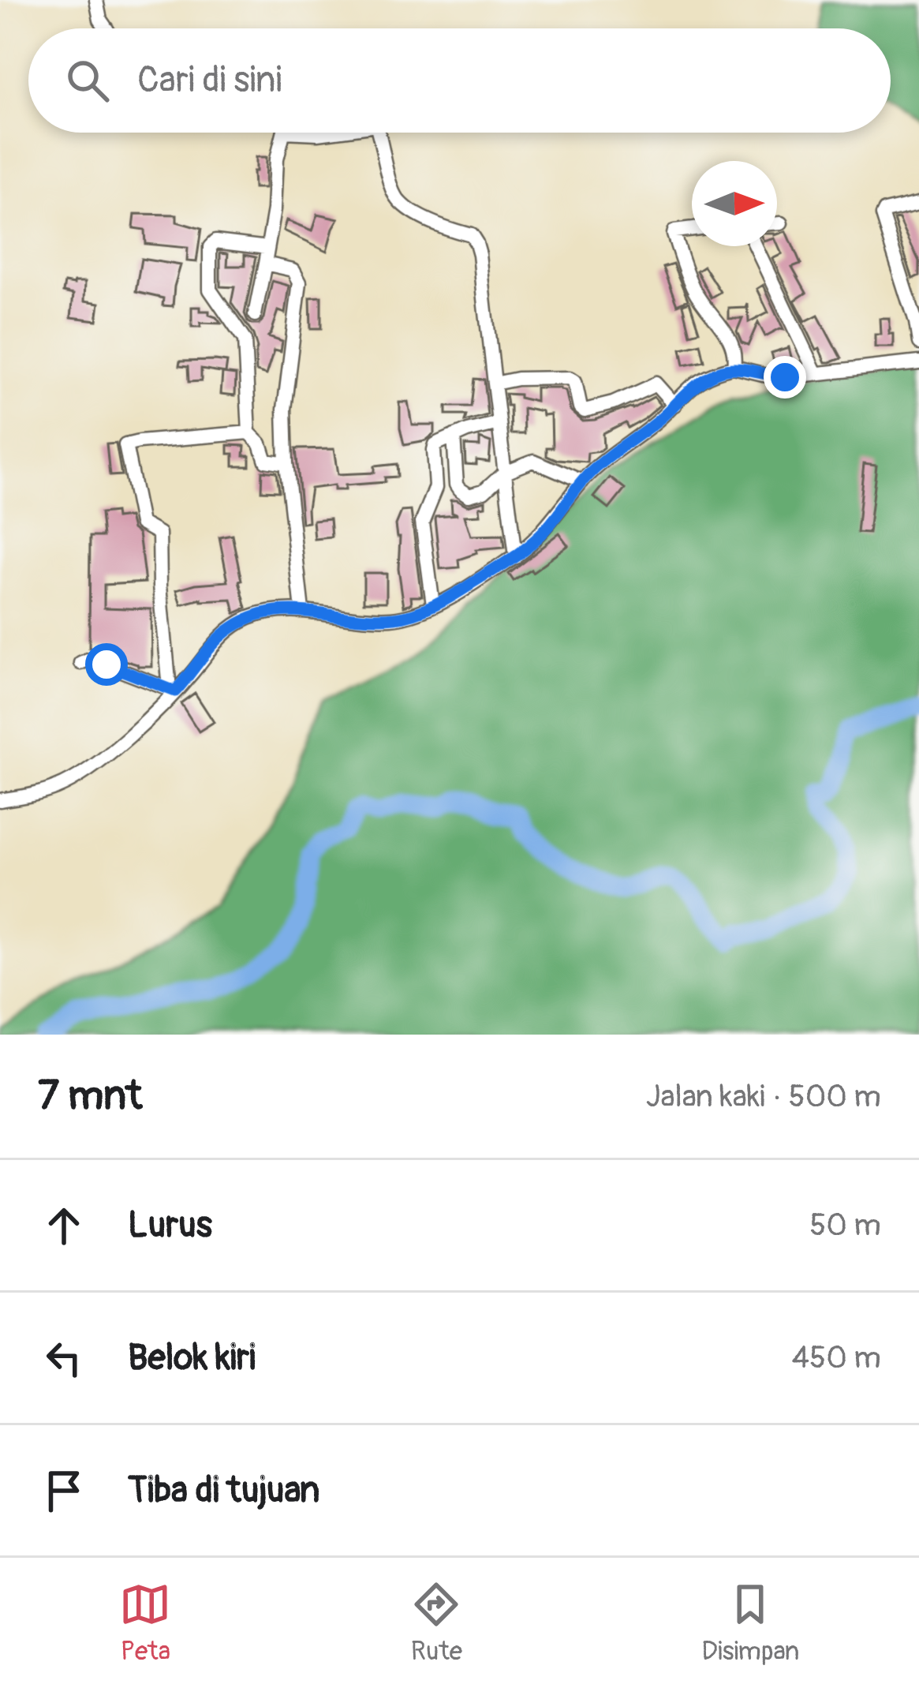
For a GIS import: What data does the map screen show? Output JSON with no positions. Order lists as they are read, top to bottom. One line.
{"north":"right","page":{"search":"Cari di sini","heading":["7 mnt","Jalan kaki · 500 m"],"list":[["Lurus","50 m"],["Belok kiri","450 m"],"Tiba di tujuan"],"nav":["Peta","Rute","Disimpan"]}}
